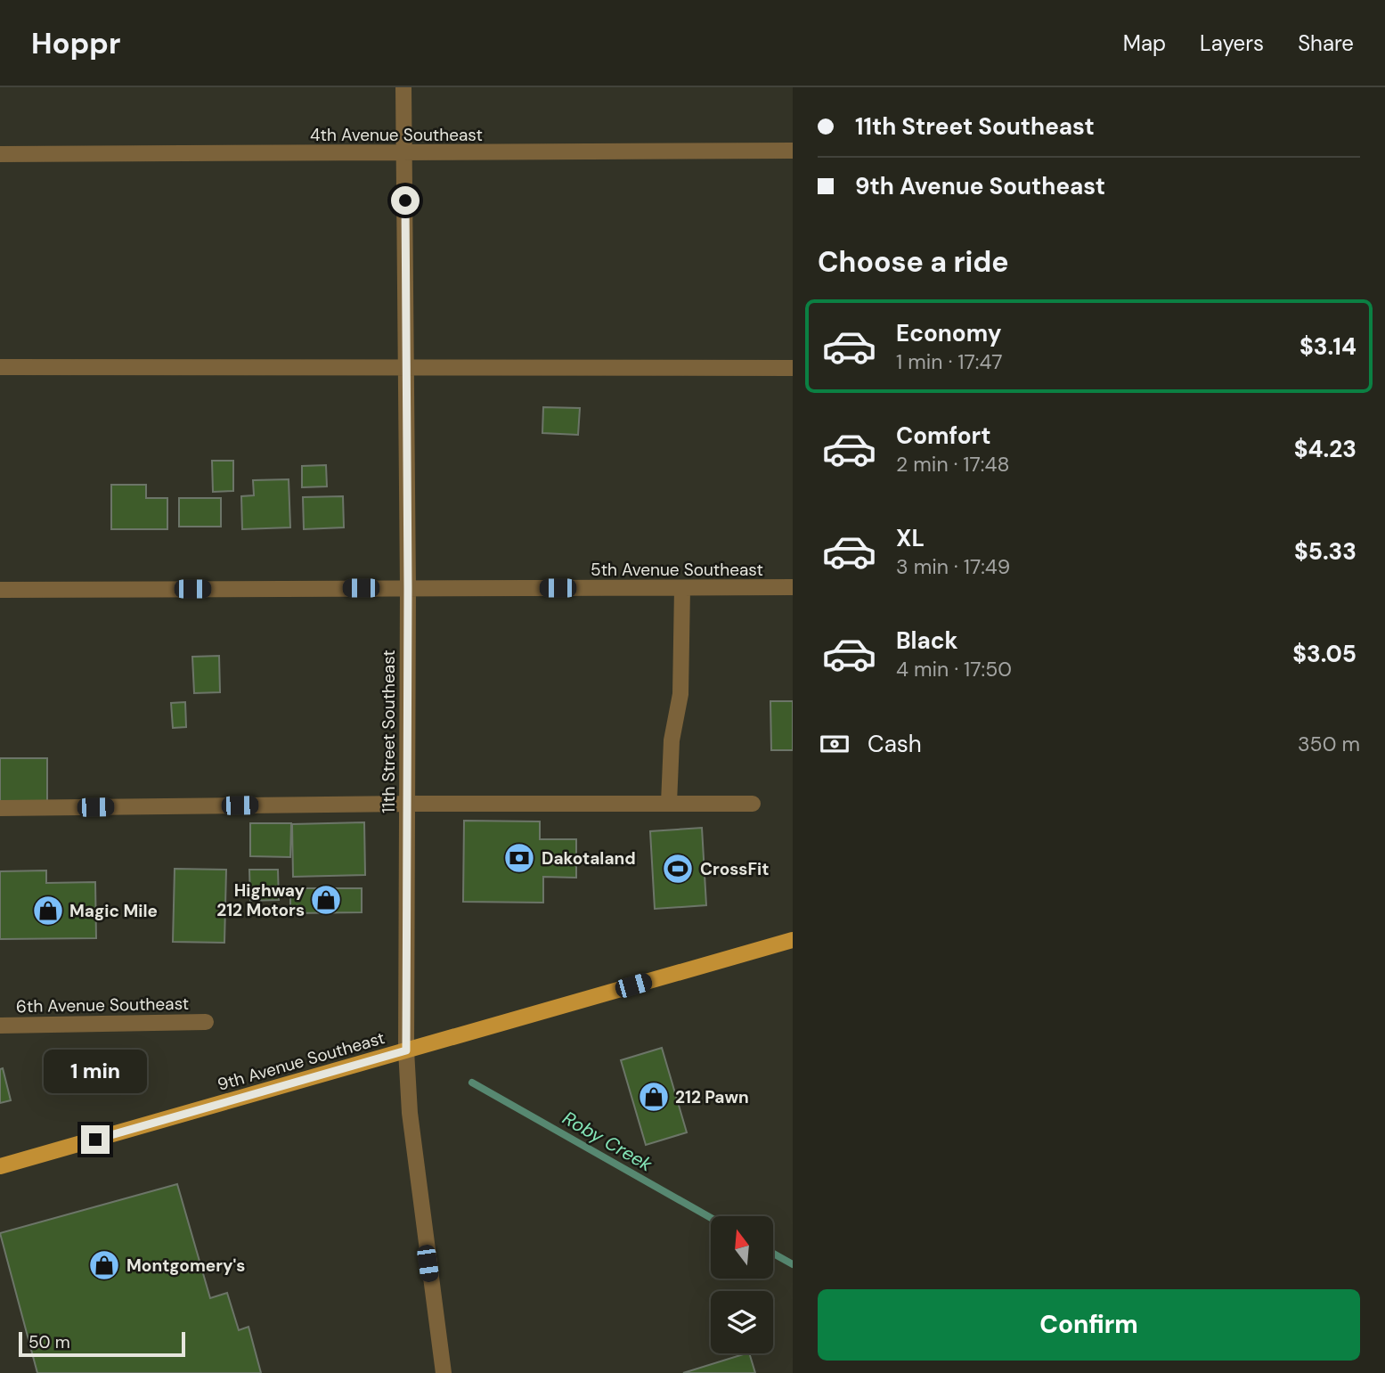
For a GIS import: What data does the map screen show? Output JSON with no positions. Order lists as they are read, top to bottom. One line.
{"streets":{"main road":["9th Avenue Southeast"],"street":["4th Avenue Southeast","5th Avenue Southeast","11th Street Southeast","6th Avenue Southeast"]},"crossings":[["4th Avenue Southeast","11th Street Southeast"],["5th Avenue Southeast","11th Street Southeast"],["11th Street Southeast","9th Avenue Southeast"]],"water":["Roby Creek"],"places":{"bank":["Dakotaland"],"sports":["CrossFit"],"shop":["Highway 212 Motors","Magic Mile","212 Pawn","Montgomery's"]},"scale_bar":"50 m","north":"top","page":{"header":"Hoppr","nav":["Map","Layers","Share"],"banner":["11th Street Southeast","9th Avenue Southeast"],"heading":"Choose a ride","list":[{"name":"Economy","note":"1 min · 17:47","value":"$3.14"},{"name":"Comfort","note":"2 min · 17:48","value":"$4.23"},{"name":"XL","note":"3 min · 17:49","value":"$5.33"},{"name":"Black","note":"4 min · 17:50","value":"$3.05"}],"pay":["Cash","350 m"],"bubble":"1 min","buttons":"Confirm","scale":"50 m"}}
